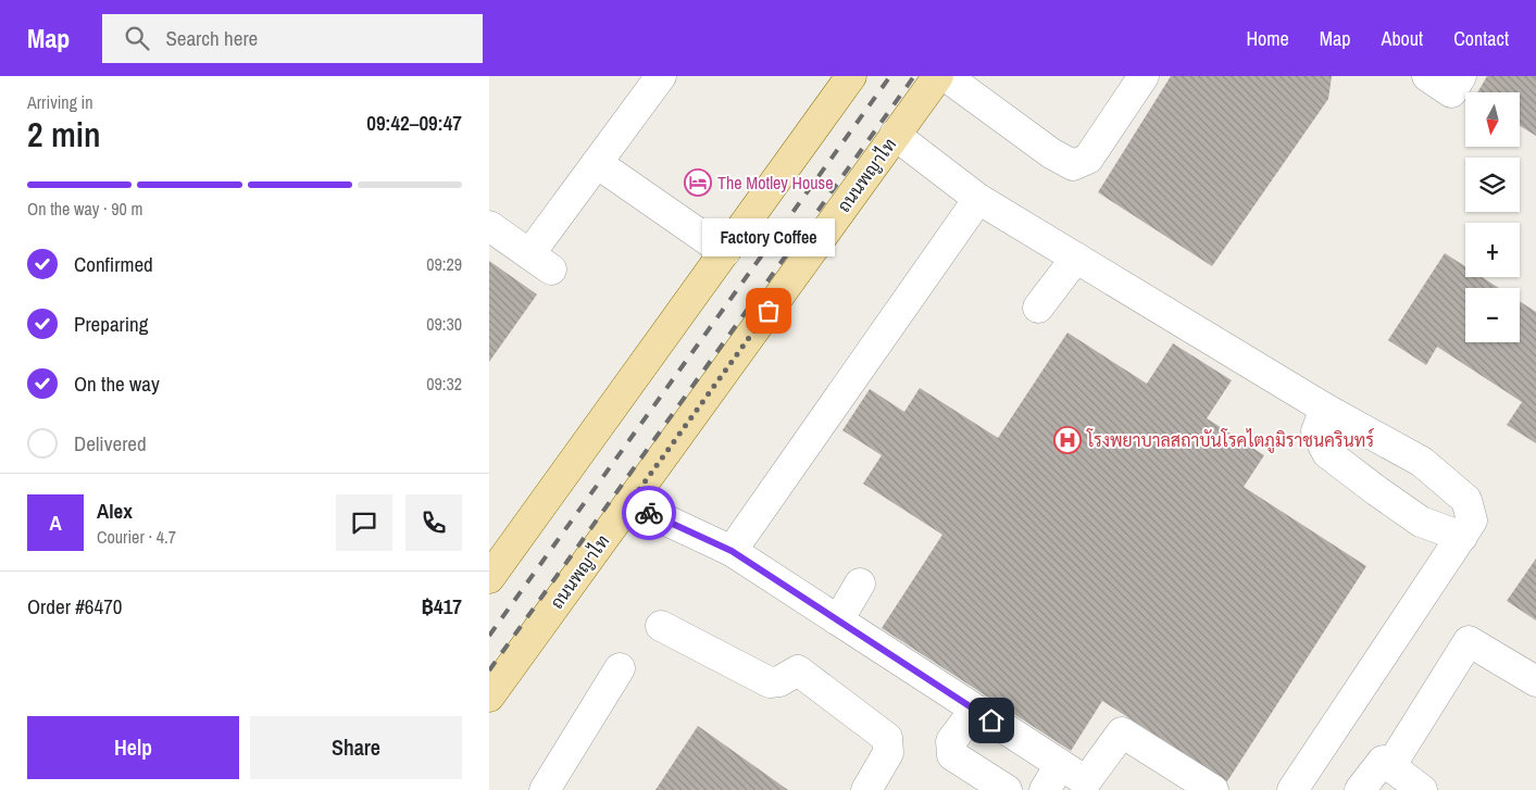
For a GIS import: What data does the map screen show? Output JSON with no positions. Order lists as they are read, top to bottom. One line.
{"streets":{"main road":["ถนนพญาไท"]},"places":{"hotel":["The Motley House"],"other":["Factory Coffee"],"hospital":["โรงพยาบาลสถาบันโรคไตภูมิราชนครินทร์"]},"north":"bottom","page":{"header":"Map","search":"Search here","nav":["Home","Map","About","Contact"],"heading":["2 min","Arriving in","09:42–09:47"],"panel":["Alex","Courier · 4.7","Order #6470","฿417"],"map_buttons":["+","−"],"bar":"On the way · 90 m","bubble":"Factory Coffee","list":[["Confirmed","09:29"],["Preparing","09:30"],["On the way","09:32"],"Delivered"],"round":"A","buttons":["Help","Share"]}}
